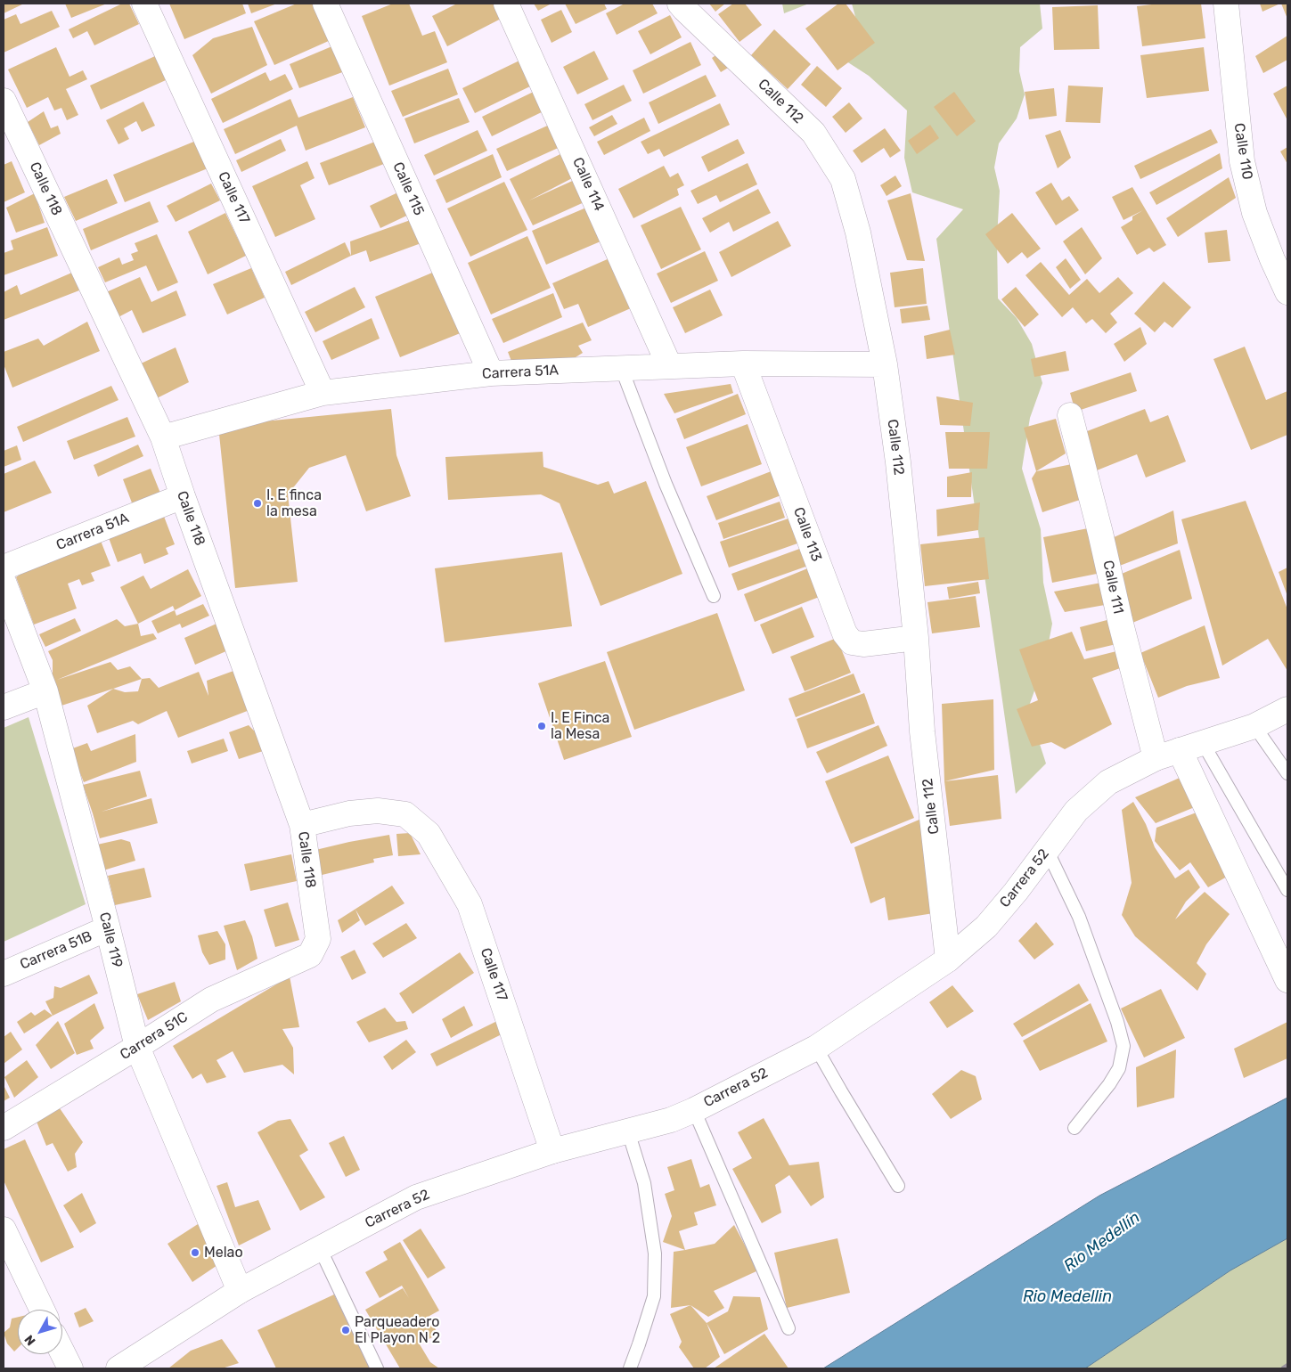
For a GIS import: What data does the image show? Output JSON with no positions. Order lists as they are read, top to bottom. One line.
{"streets":{"street":["Calle 112","Calle 110","Calle 114","Calle 118","Calle 115","Calle 117","Carrera 51A","Calle 113","Calle 111","Carrera 52","Calle 119","Carrera 51B","Carrera 51C"]},"crossings":[["Calle 112","Carrera 51A"],["Calle 112","Calle 113"],["Calle 112","Carrera 52"],["Calle 114","Carrera 51A"],["Calle 118","Calle 117"],["Calle 118","Carrera 51A"],["Calle 118","Carrera 51C"],["Calle 115","Carrera 51A"],["Calle 117","Carrera 51A"],["Calle 117","Carrera 52"],["Carrera 51A","Calle 113"],["Calle 111","Carrera 52"],["Carrera 52","Calle 119"],["Calle 119","Carrera 51B"],["Calle 119","Carrera 51C"]],"water":["Río Medellín","Rio Medellin"],"places":["I. E finca la mesa","I. E Finca la Mesa","Melao","Parqueadero El Playon N 2"],"north":"bottom left"}
